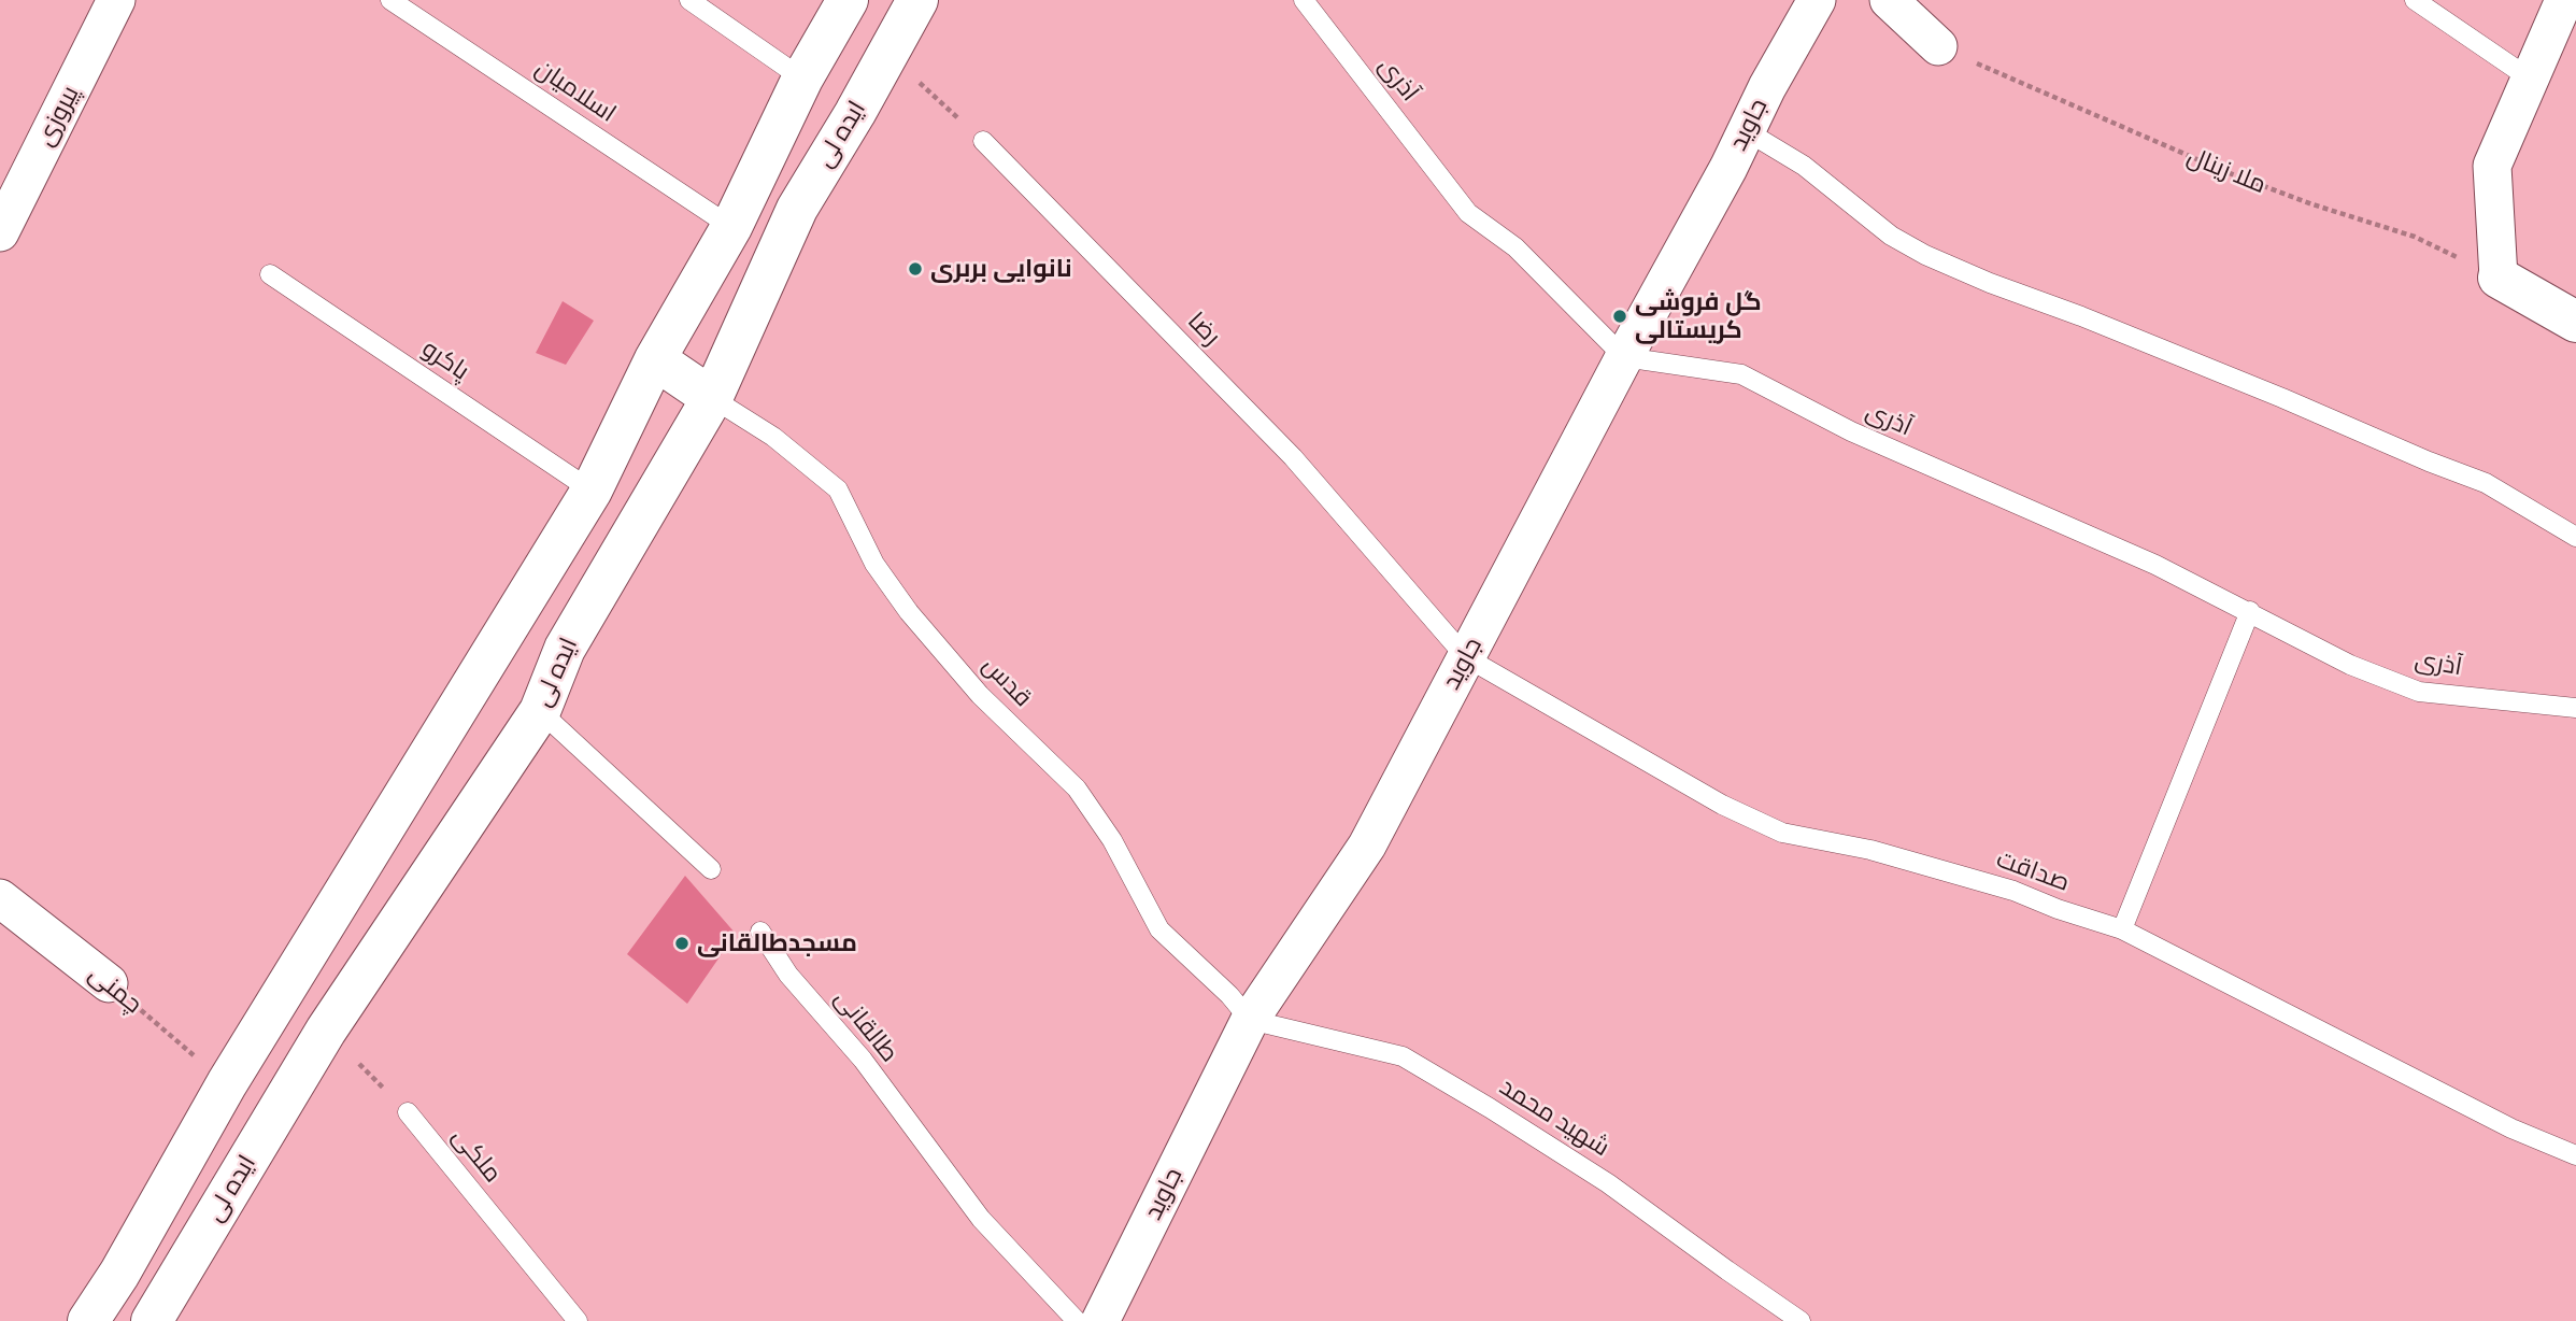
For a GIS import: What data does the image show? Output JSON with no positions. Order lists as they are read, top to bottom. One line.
{"streets":{"main road":["ایده لى"],"street":["پیروزی","جاوید","چمنی"],"lane":["آذری","اسلامیان","رضا","پاکرو","قدس","صداقت","طالقانی","شهید محمد","ملکی"],"path":["ملا زینال"]},"crossings":[["آذری","جاوید"],["جاوید","رضا"],["جاوید","قدس"],["جاوید","صداقت"],["جاوید","شهید محمد"],["ایده لى","قدس"],["رضا","صداقت"],["قدس","شهید محمد"]],"places":["نانوایی بربری","گل فروشی کریستالی","مسجدطالقانی"]}
